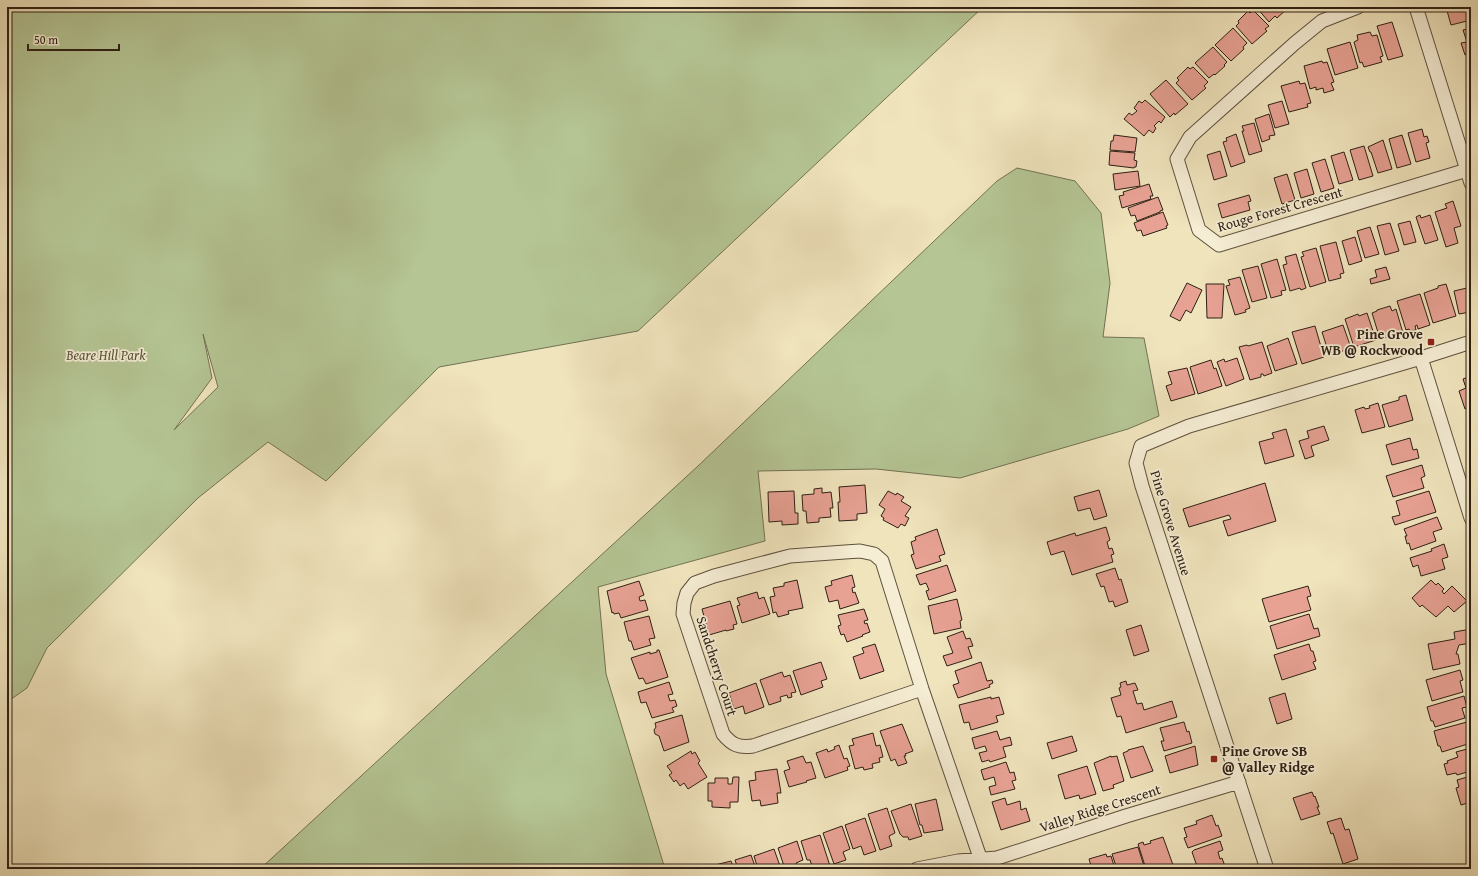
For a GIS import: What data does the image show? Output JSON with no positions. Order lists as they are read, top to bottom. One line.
{"streets":{"street":["Rouge Forest Crescent","Pine Grove Avenue","Sandcherry Court","Valley Ridge Crescent"]},"crossings":[["Pine Grove Avenue","Valley Ridge Crescent"],["Sandcherry Court","Valley Ridge Crescent"]],"parks":["Beare Hill Park"],"places":{"transit":["Pine Grove WB @ Rockwood","Pine Grove SB @ Valley Ridge"]},"scale_bar":"50 m"}
